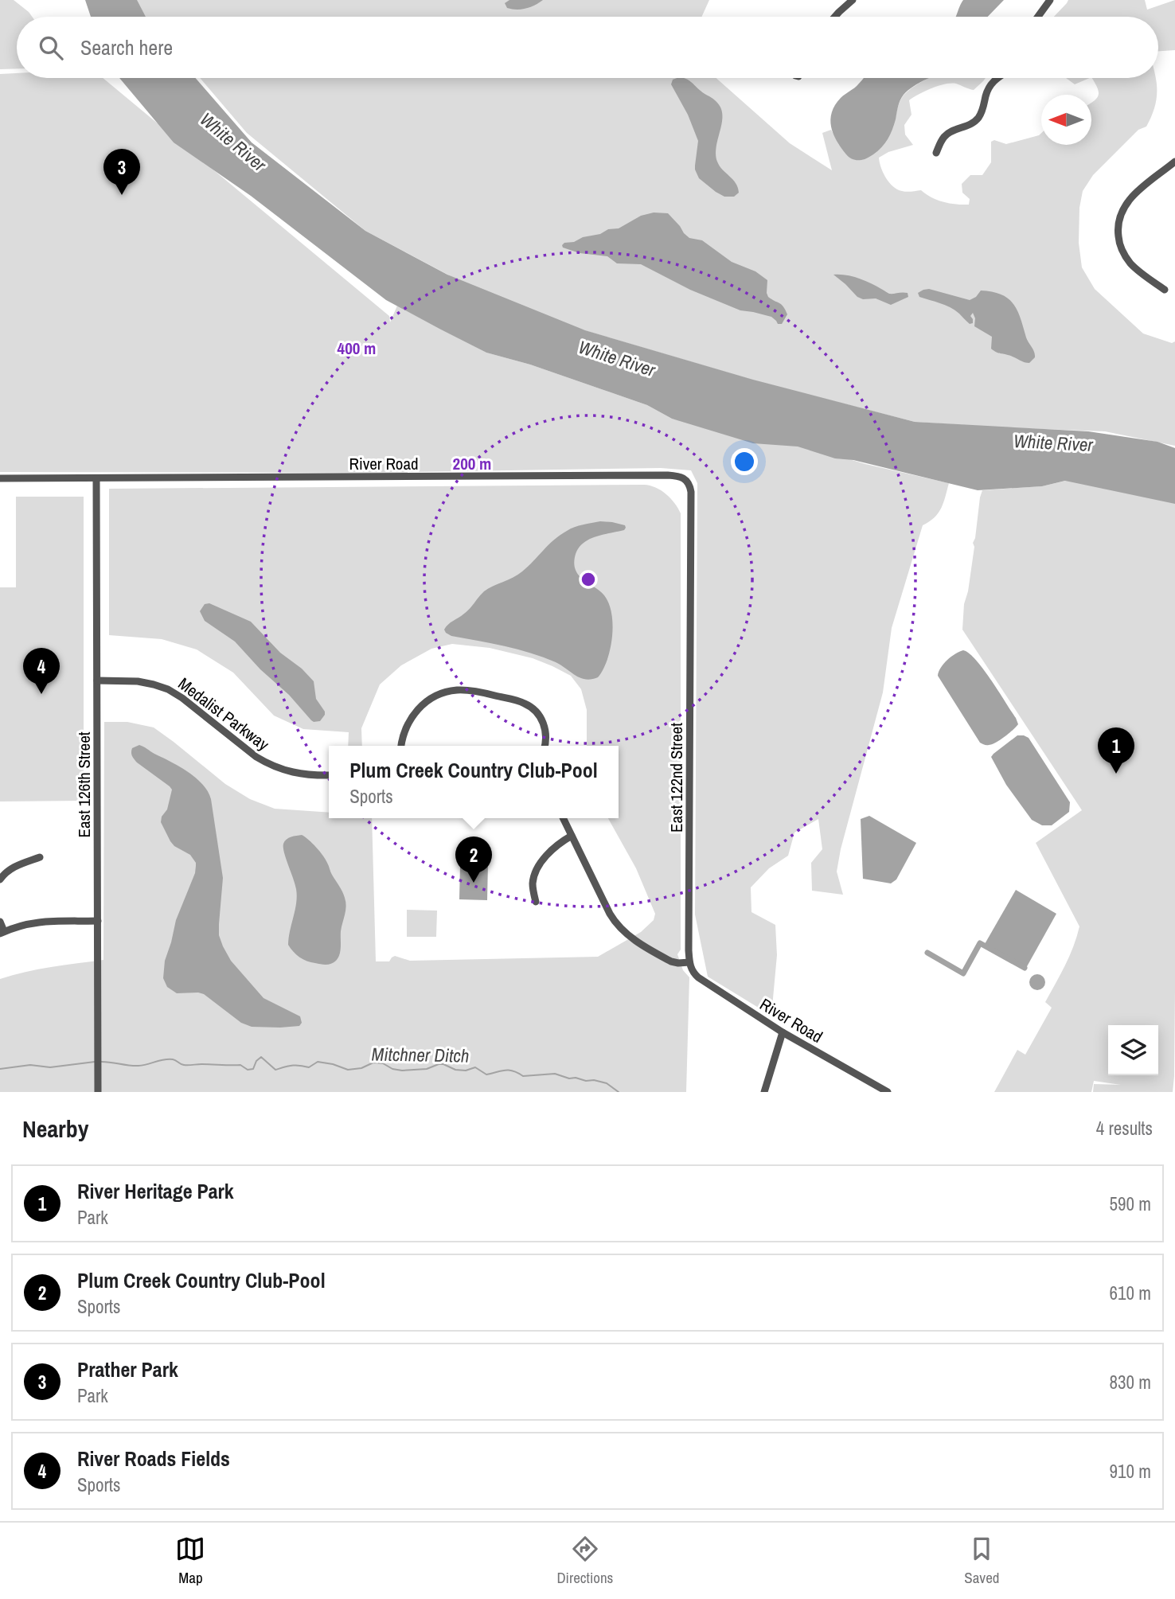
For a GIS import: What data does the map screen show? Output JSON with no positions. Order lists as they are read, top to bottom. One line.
{"streets":{"street":["River Road","Medalist Parkway","East 122nd Street","East 126th Street"]},"crossings":[["River Road","East 122nd Street"],["River Road","East 126th Street"],["Medalist Parkway","East 126th Street"]],"water":["White River","Mitchner Ditch"],"north":"left","page":{"search":"Search here","pins":["3","4","1","2"],"popup":["Plum Creek Country Club-Pool","Sports"],"heading":["Nearby","4 results"],"list":[{"mark":"1","name":"River Heritage Park","note":"Park","value":"590 m"},{"mark":"2","name":"Plum Creek Country Club-Pool","note":"Sports","value":"610 m"},{"mark":"3","name":"Prather Park","note":"Park","value":"830 m"},{"mark":"4","name":"River Roads Fields","note":"Sports","value":"910 m"}],"nav":["Map","Directions","Saved"]},"rings":["400 m","200 m"]}
